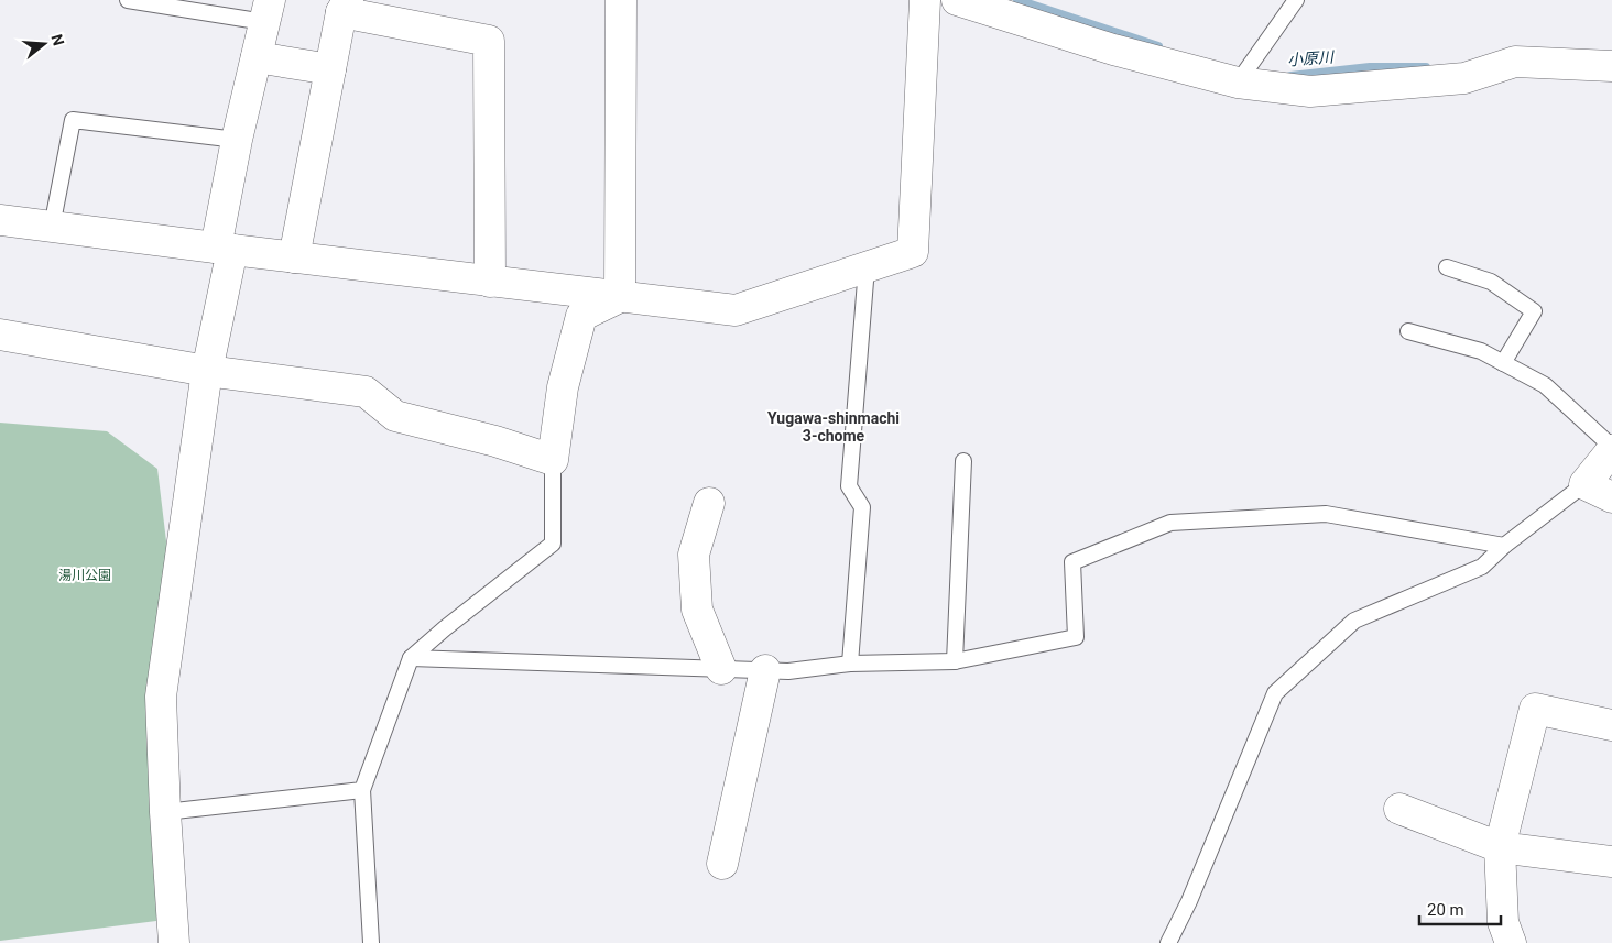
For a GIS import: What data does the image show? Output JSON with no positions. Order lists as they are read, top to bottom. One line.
{"districts":["Yugawa-shinmachi 3-chome"],"water":["小原川"],"parks":["湯川公園"],"scale_bar":"20 m","north":"right"}
